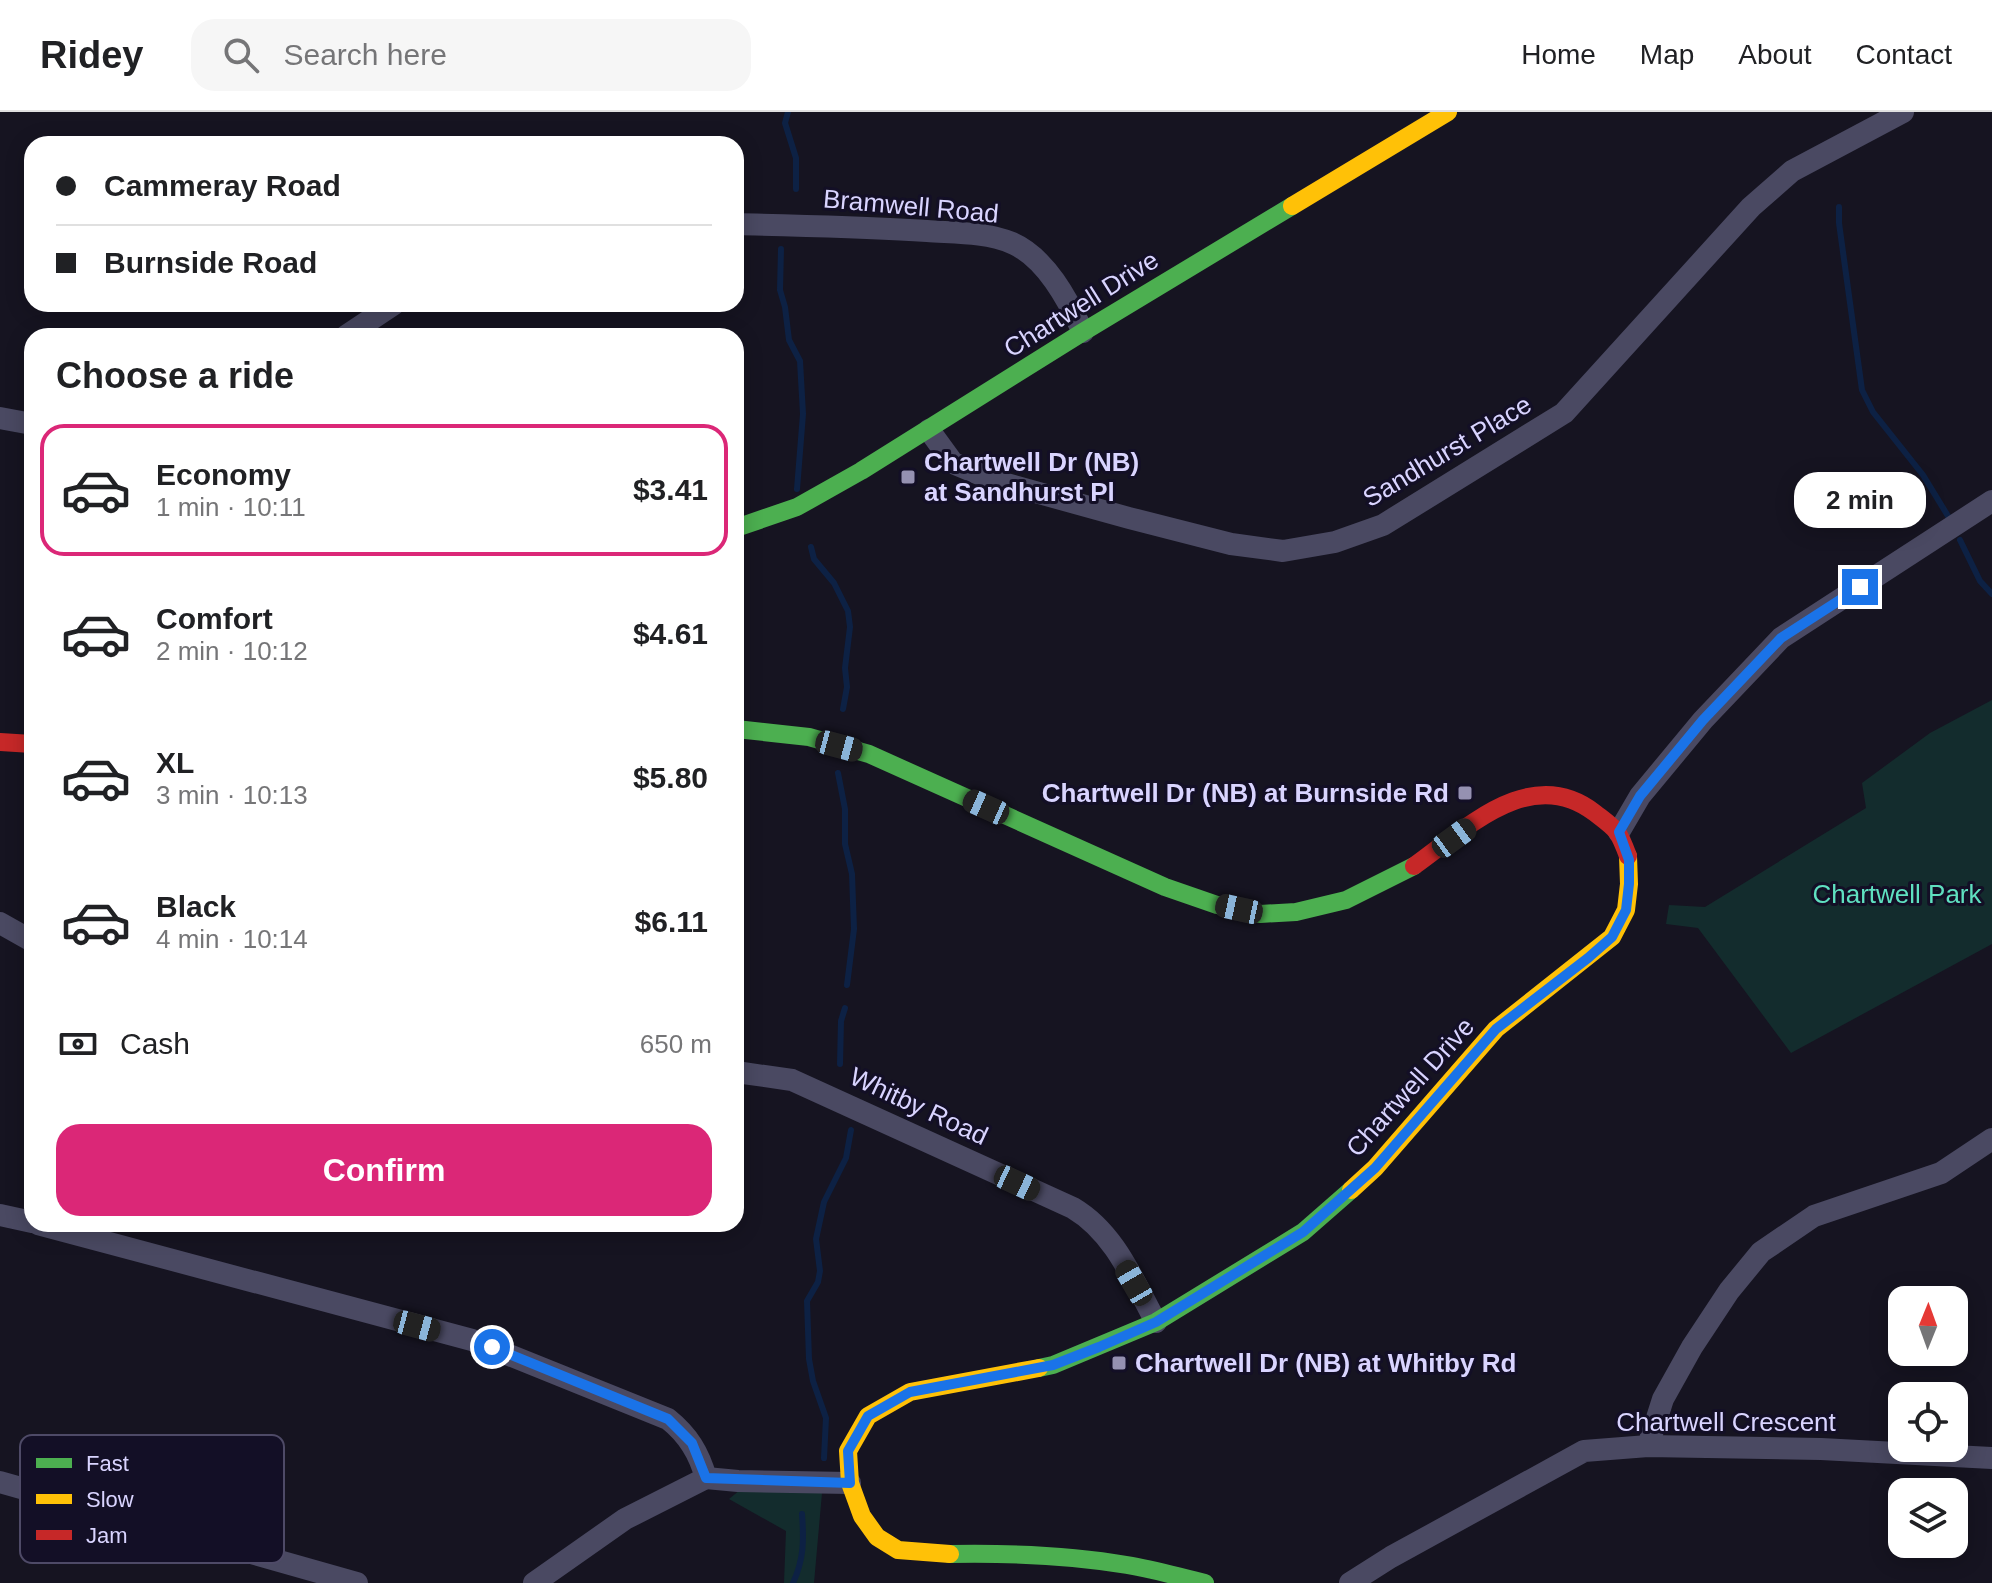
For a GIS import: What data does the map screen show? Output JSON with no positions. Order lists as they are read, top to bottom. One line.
{"streets":{"street":["Bramwell Road","Chartwell Drive","Sandhurst Place","Whitby Road","Chartwell Crescent"]},"crossings":[["Bramwell Road","Chartwell Drive"],["Chartwell Drive","Sandhurst Place"],["Chartwell Drive","Whitby Road"]],"parks":["Chartwell Park"],"places":{"transit":["Chartwell Dr (NB) at Sandhurst Pl","Chartwell Dr (NB) at Burnside Rd","Chartwell Dr (NB) at Whitby Rd"]},"legend":["Fast","Slow","Jam"],"north":"top","page":{"header":"Ridey","search":"Search here","nav":["Home","Map","About","Contact"],"banner":["Cammeray Road","Burnside Road"],"heading":"Choose a ride","list":[{"name":"Economy","note":"1 min · 10:11","value":"$3.41"},{"name":"Comfort","note":"2 min · 10:12","value":"$4.61"},{"name":"XL","note":"3 min · 10:13","value":"$5.80"},{"name":"Black","note":"4 min · 10:14","value":"$6.11"}],"bubble":"2 min","pay":["Cash","650 m"],"buttons":"Confirm"}}
